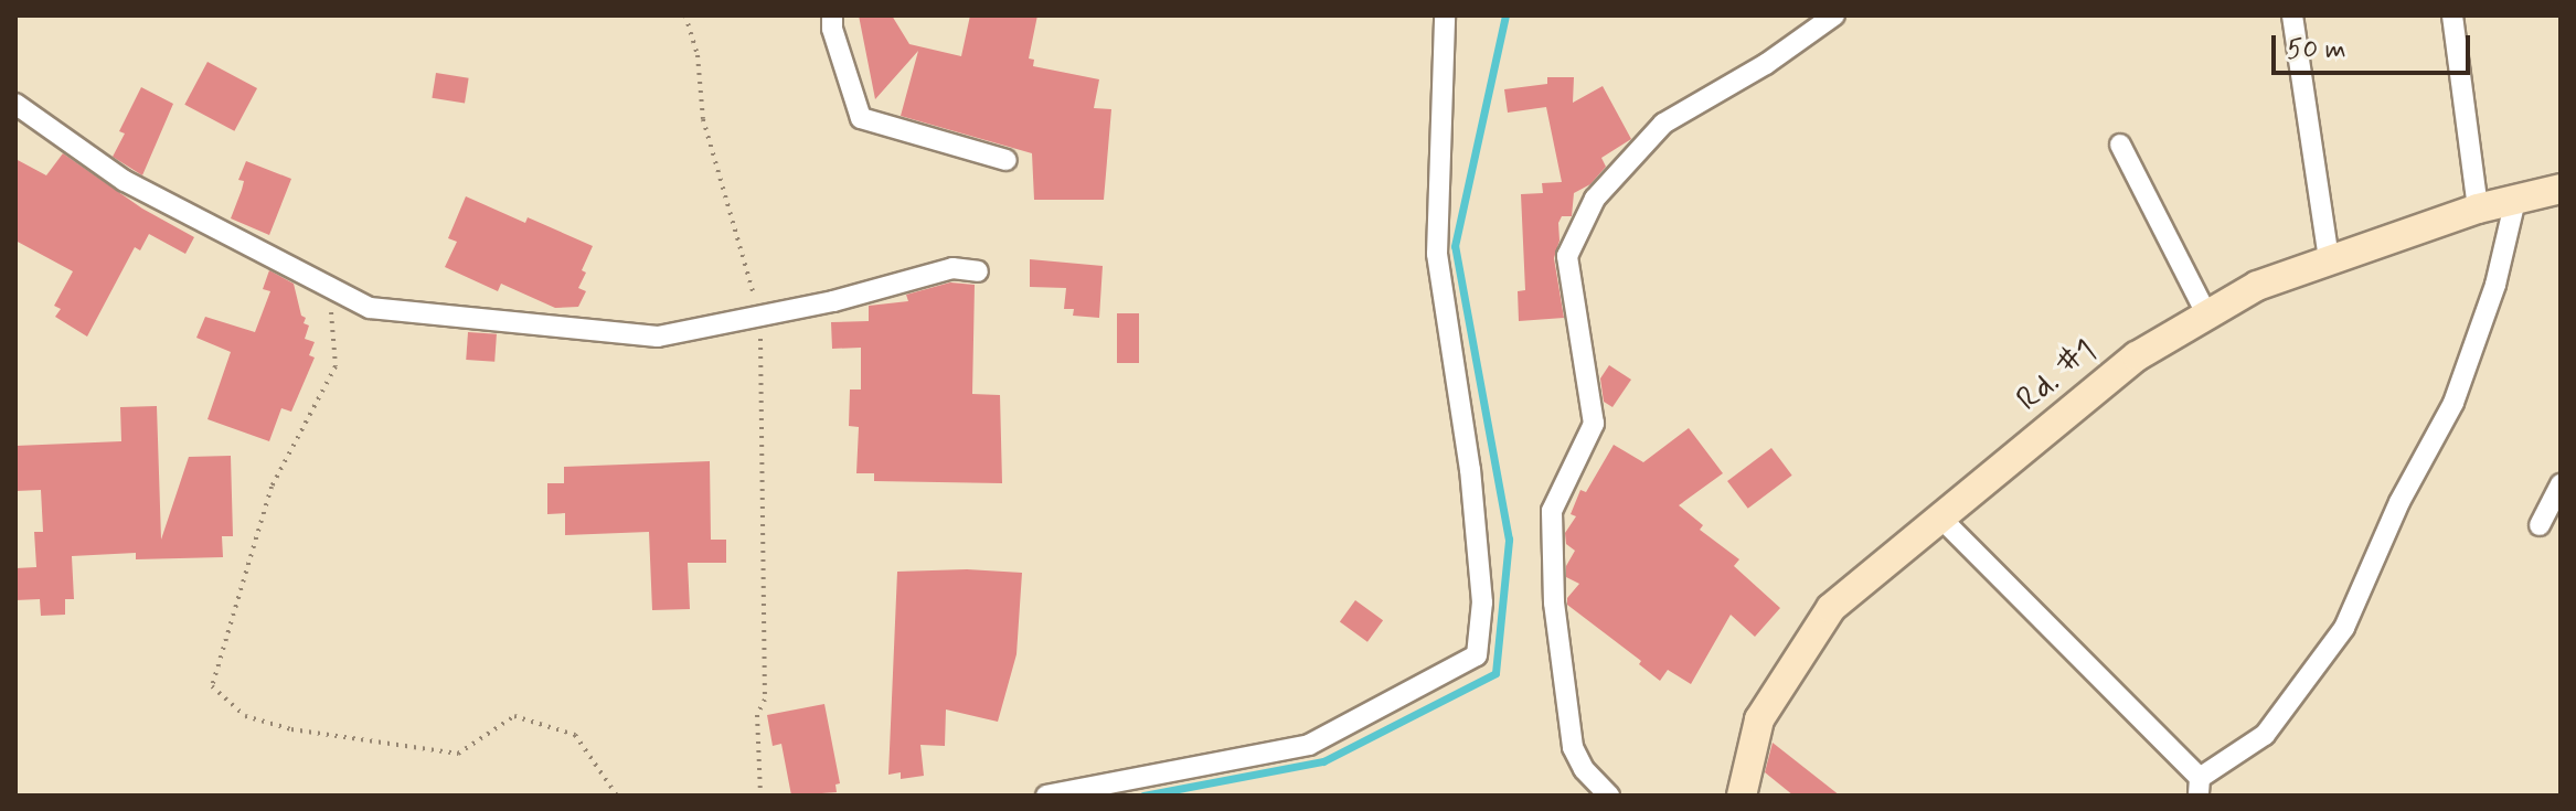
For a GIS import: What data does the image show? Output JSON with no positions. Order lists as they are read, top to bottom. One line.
{"streets":{"main road":["Rd. #1"]},"scale_bar":"50 m"}
